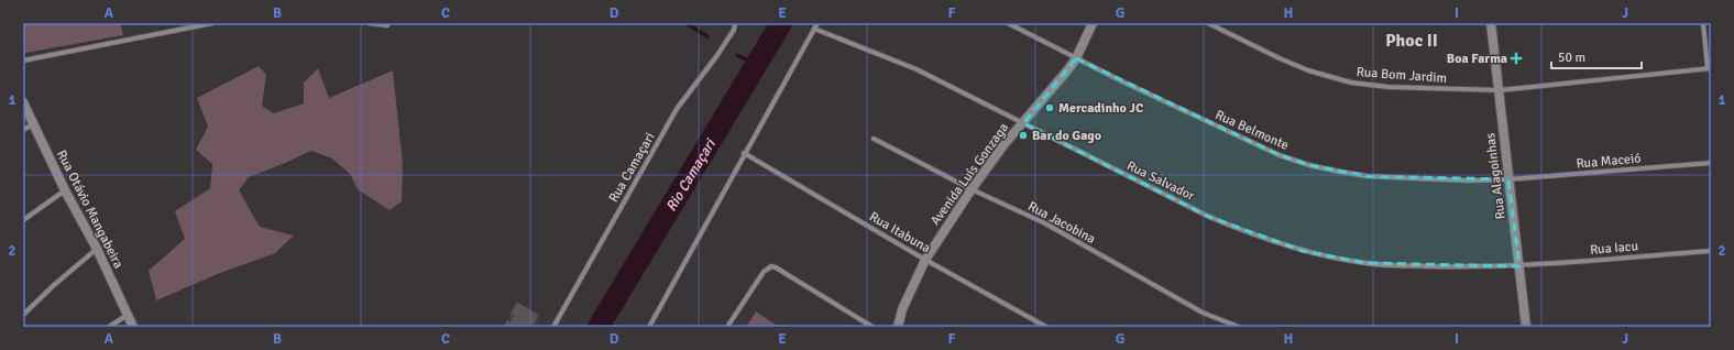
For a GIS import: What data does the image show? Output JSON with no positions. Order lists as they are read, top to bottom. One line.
{"streets":{"street":["Rua Bom Jardim","Rua Belmonte","Rua Maceió","Rua Camaçari","Avenida Luís Gonzaga","Rua Alagoinhas","Rua Salvador","Rua Otávio Mangabeira","Rua Jacobina","Rua Itabuna","Rua Iacu"]},"crossings":[["Rua Bom Jardim","Rua Alagoinhas"],["Rua Belmonte","Rua Maceió"],["Rua Belmonte","Avenida Luís Gonzaga"],["Rua Belmonte","Rua Alagoinhas"],["Rua Maceió","Rua Alagoinhas"],["Avenida Luís Gonzaga","Rua Salvador"],["Avenida Luís Gonzaga","Rua Jacobina"],["Avenida Luís Gonzaga","Rua Itabuna"],["Rua Alagoinhas","Rua Salvador"],["Rua Alagoinhas","Rua Iacu"],["Rua Salvador","Rua Iacu"]],"districts":["Phoc II"],"water":["Rio Camaçari"],"places":{"health":["Boa Farma"],"other":["Mercadinho JC","Bar do Gago"]},"scale_bar":"50 m","grid":{"columns":["A","B","C","D","E","F","G","H","I","J"],"rows":["1","2"]}}
